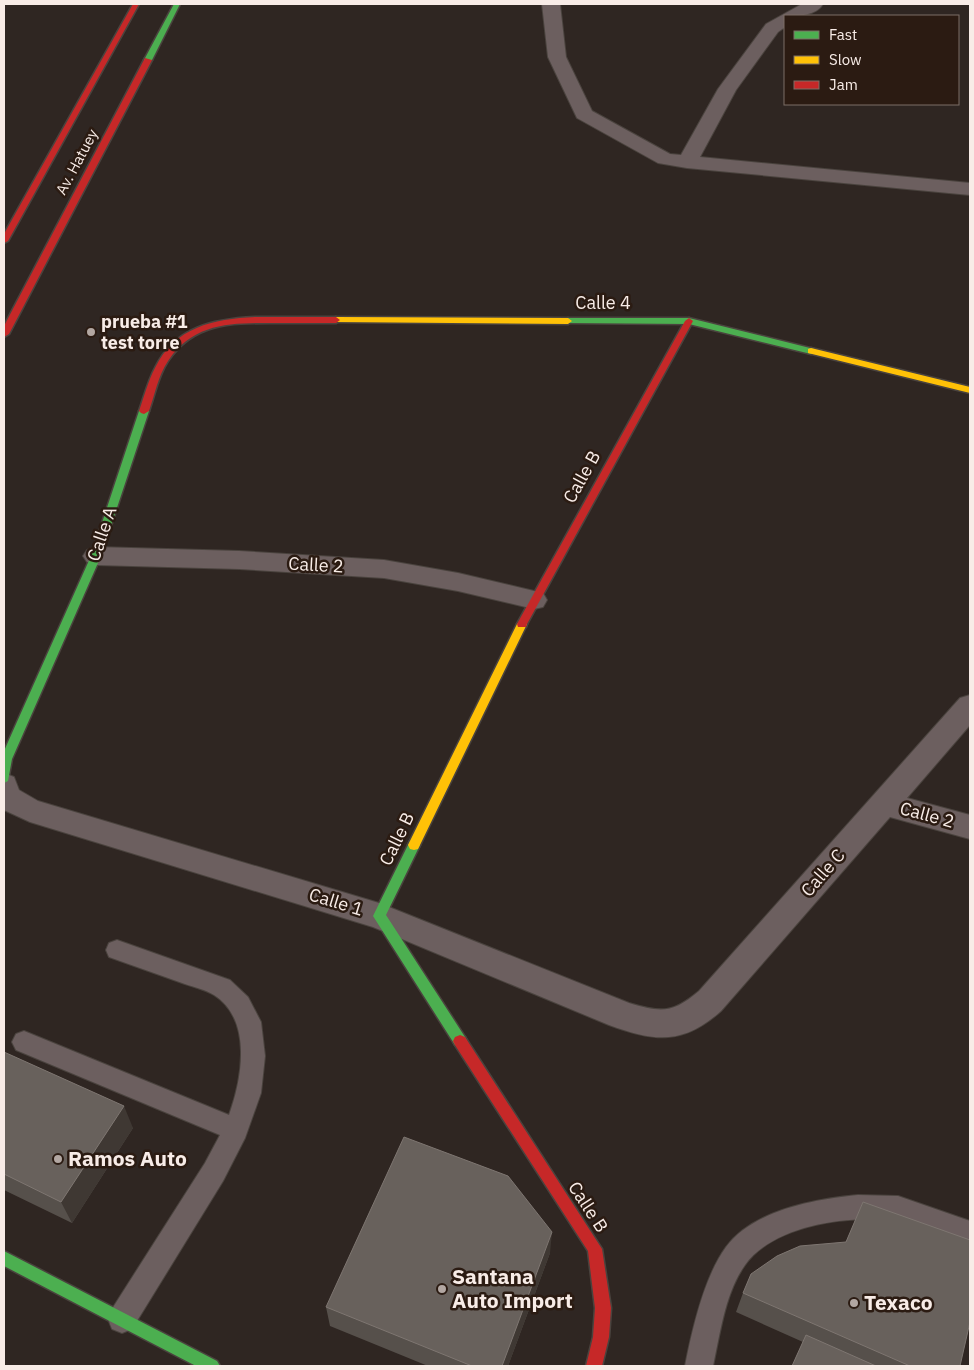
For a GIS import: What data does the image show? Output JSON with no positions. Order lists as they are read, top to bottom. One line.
{"streets":{"main road":["Av. Hatuey","Calle 4","Calle B","Calle A"],"street":["Calle 2","Calle C","Calle 1"]},"crossings":[["Calle 4","Calle B"],["Calle 4","Calle A"],["Calle B","Calle 2"],["Calle B","Calle 1"],["Calle A","Calle 2"],["Calle 2","Calle C"],["Calle C","Calle 1"]],"places":["prueba #1 test torre","Ramos Auto","Santana Auto Import","Texaco"],"legend":["Fast","Slow","Jam"]}
